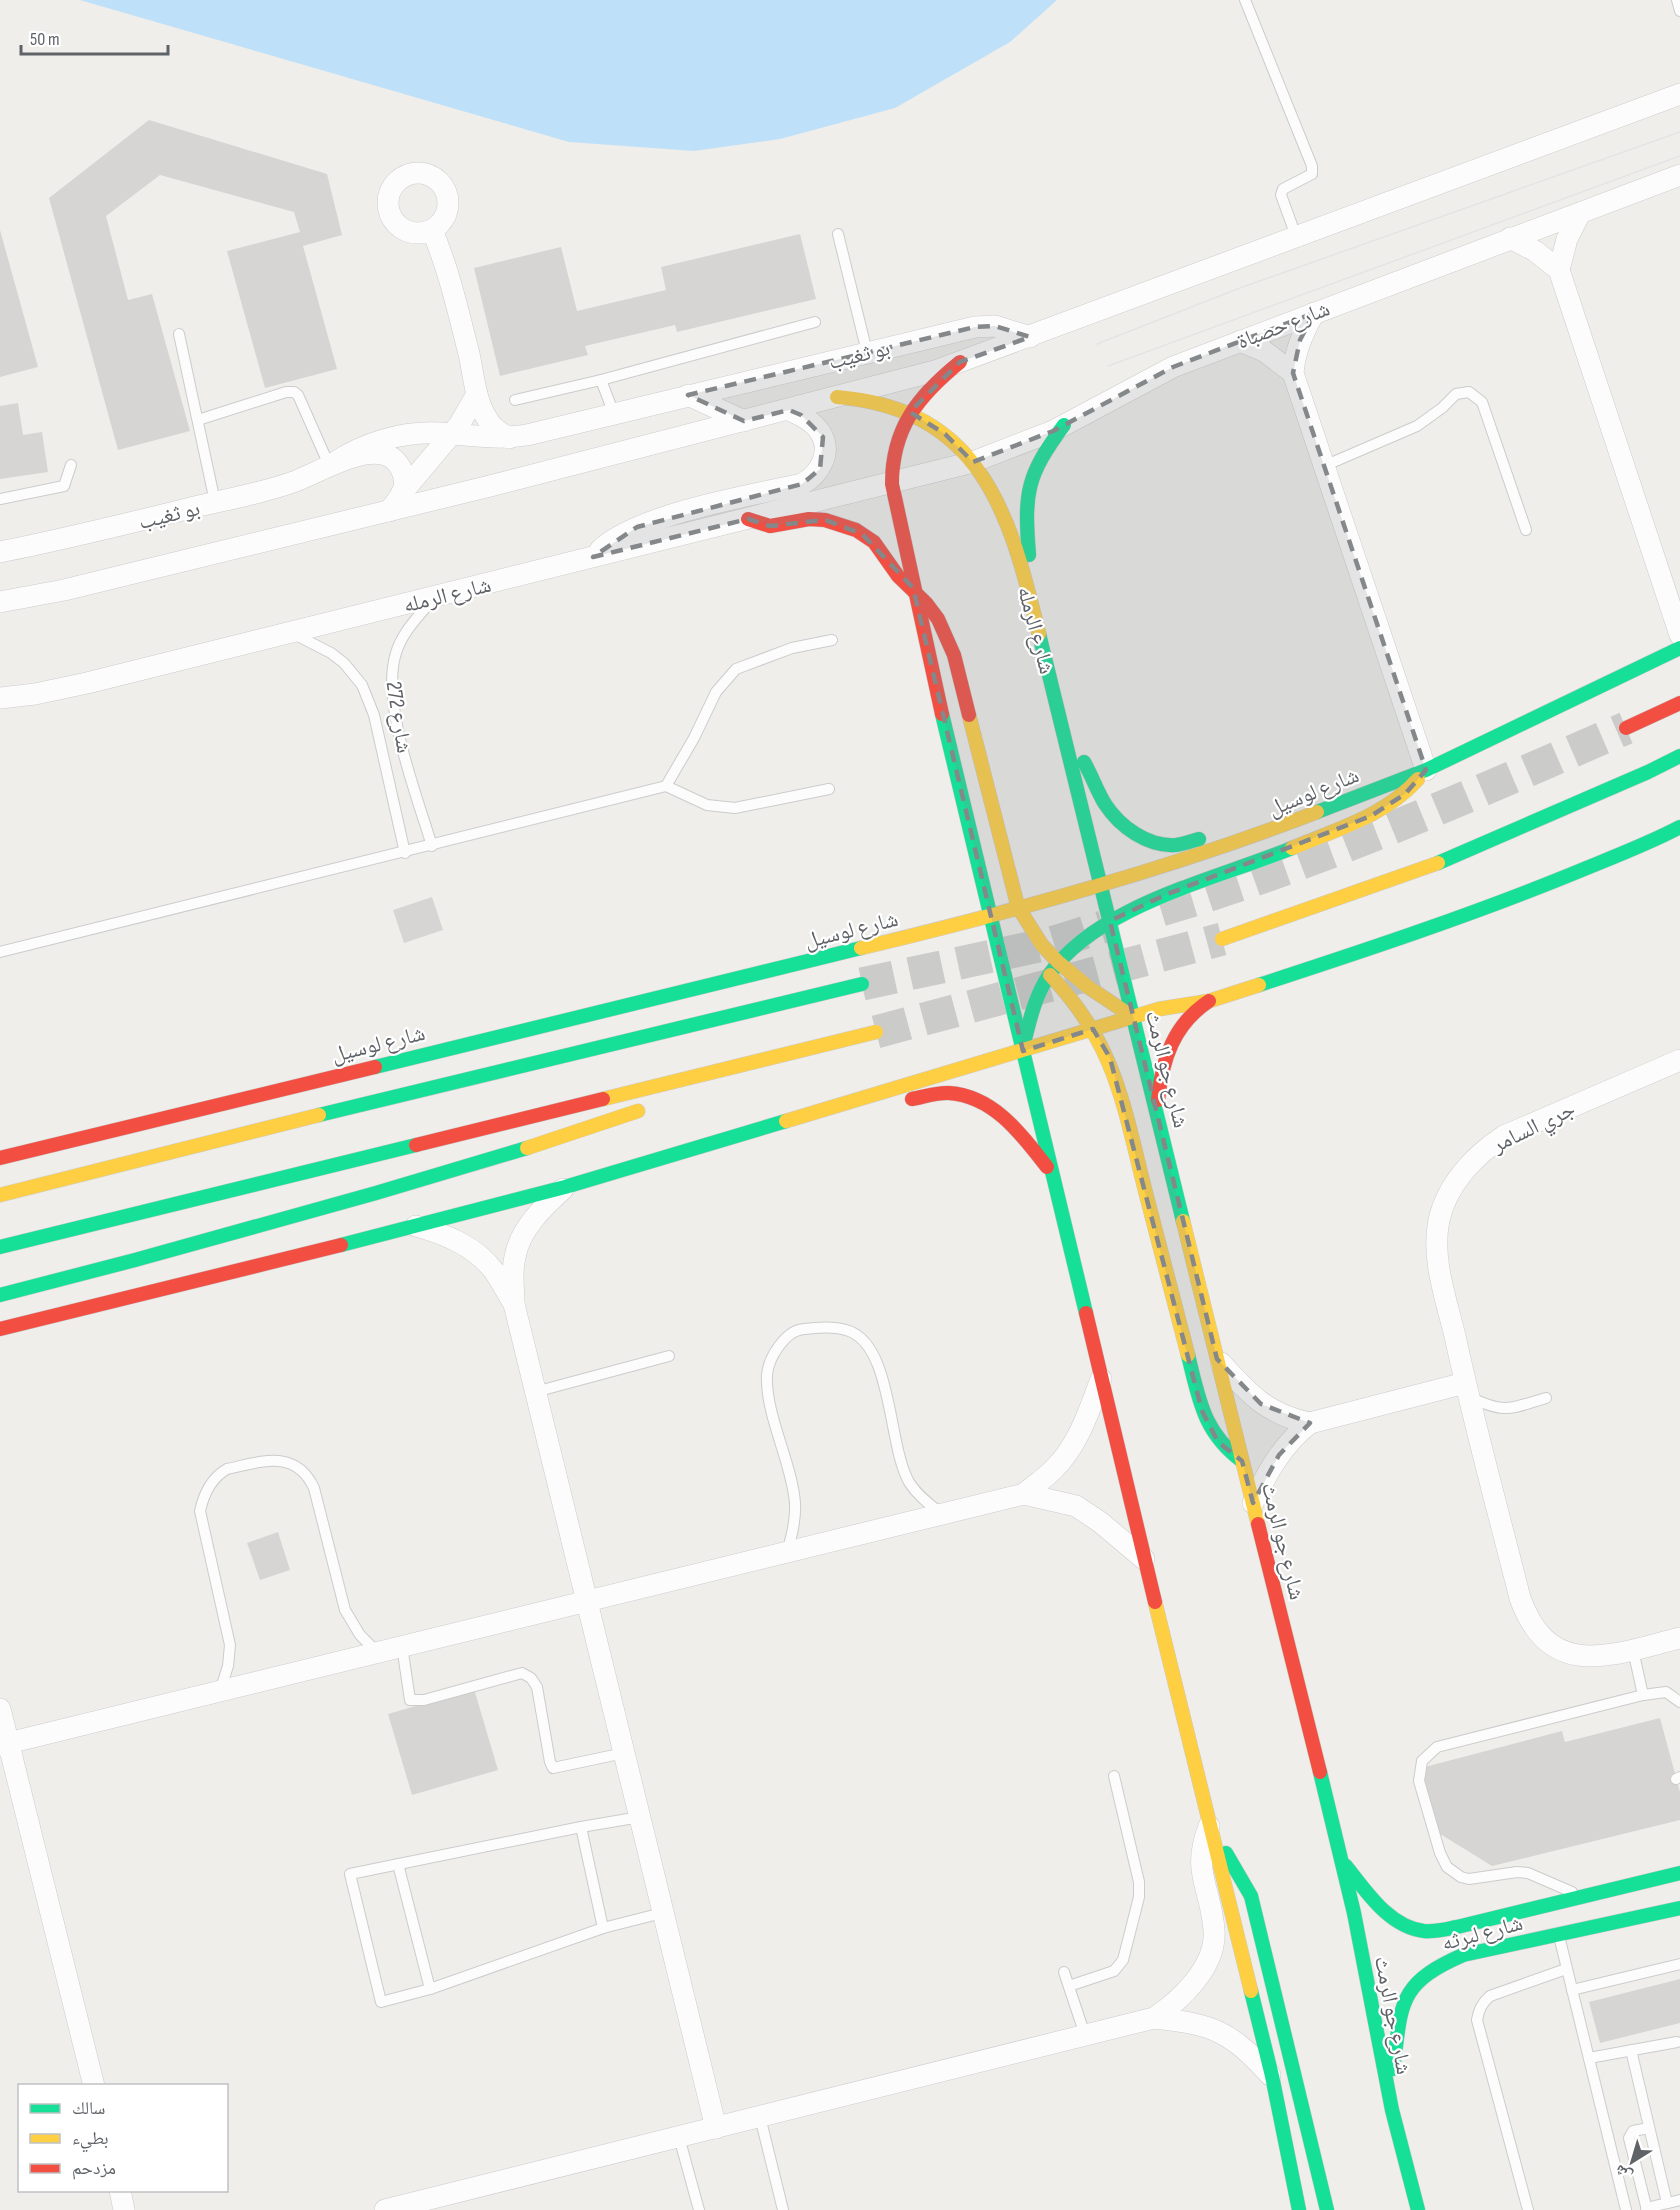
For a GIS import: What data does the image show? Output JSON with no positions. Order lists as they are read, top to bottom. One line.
{"streets":{"main road":["شارع الرمله","شارع لوسيل","شارع جو الرمث","شارع لبرثه"],"street":["شارع حصباة","بو ثغيب","جري السامر"],"lane":["شارع 272"]},"crossings":[["شارع حصباة","شارع الرمله"],["بو ثغيب","شارع الرمله"],["شارع الرمله","شارع 272"],["شارع الرمله","شارع لوسيل"],["شارع الرمله","شارع جو الرمث"],["شارع لوسيل","شارع جو الرمث"],["شارع جو الرمث","شارع لبرثه"]],"legend":["سالك","بطيء","مزدحم"],"scale_bar":"50 m","north":"bottom left"}
